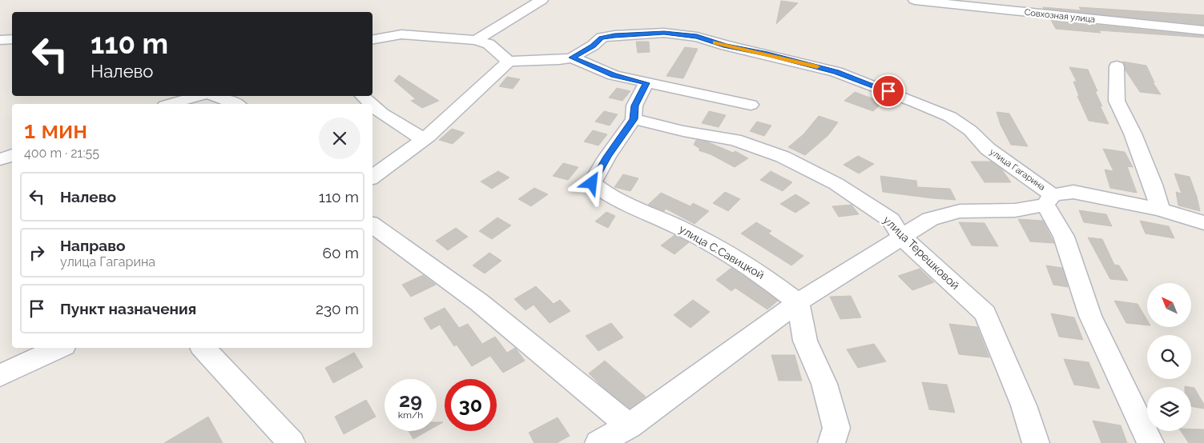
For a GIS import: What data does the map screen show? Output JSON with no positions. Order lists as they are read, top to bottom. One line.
{"streets":{"street":["Совхозная улица","улица Гагарина","улица С.Савицкой","улица Терешковой"]},"crossings":[["улица С.Савицкой","улица Терешковой"]],"north":"top left","page":{"turn":["110 m","Налево"],"heading":["1 мин","400 m · 21:55"],"list":[{"name":"Налево","value":"110 m"},{"name":"Направо","note":"улица Гагарина","value":"60 m"},{"name":"Пункт назначения","value":"230 m"}],"speed":"29 km/h","limit":"30"}}
